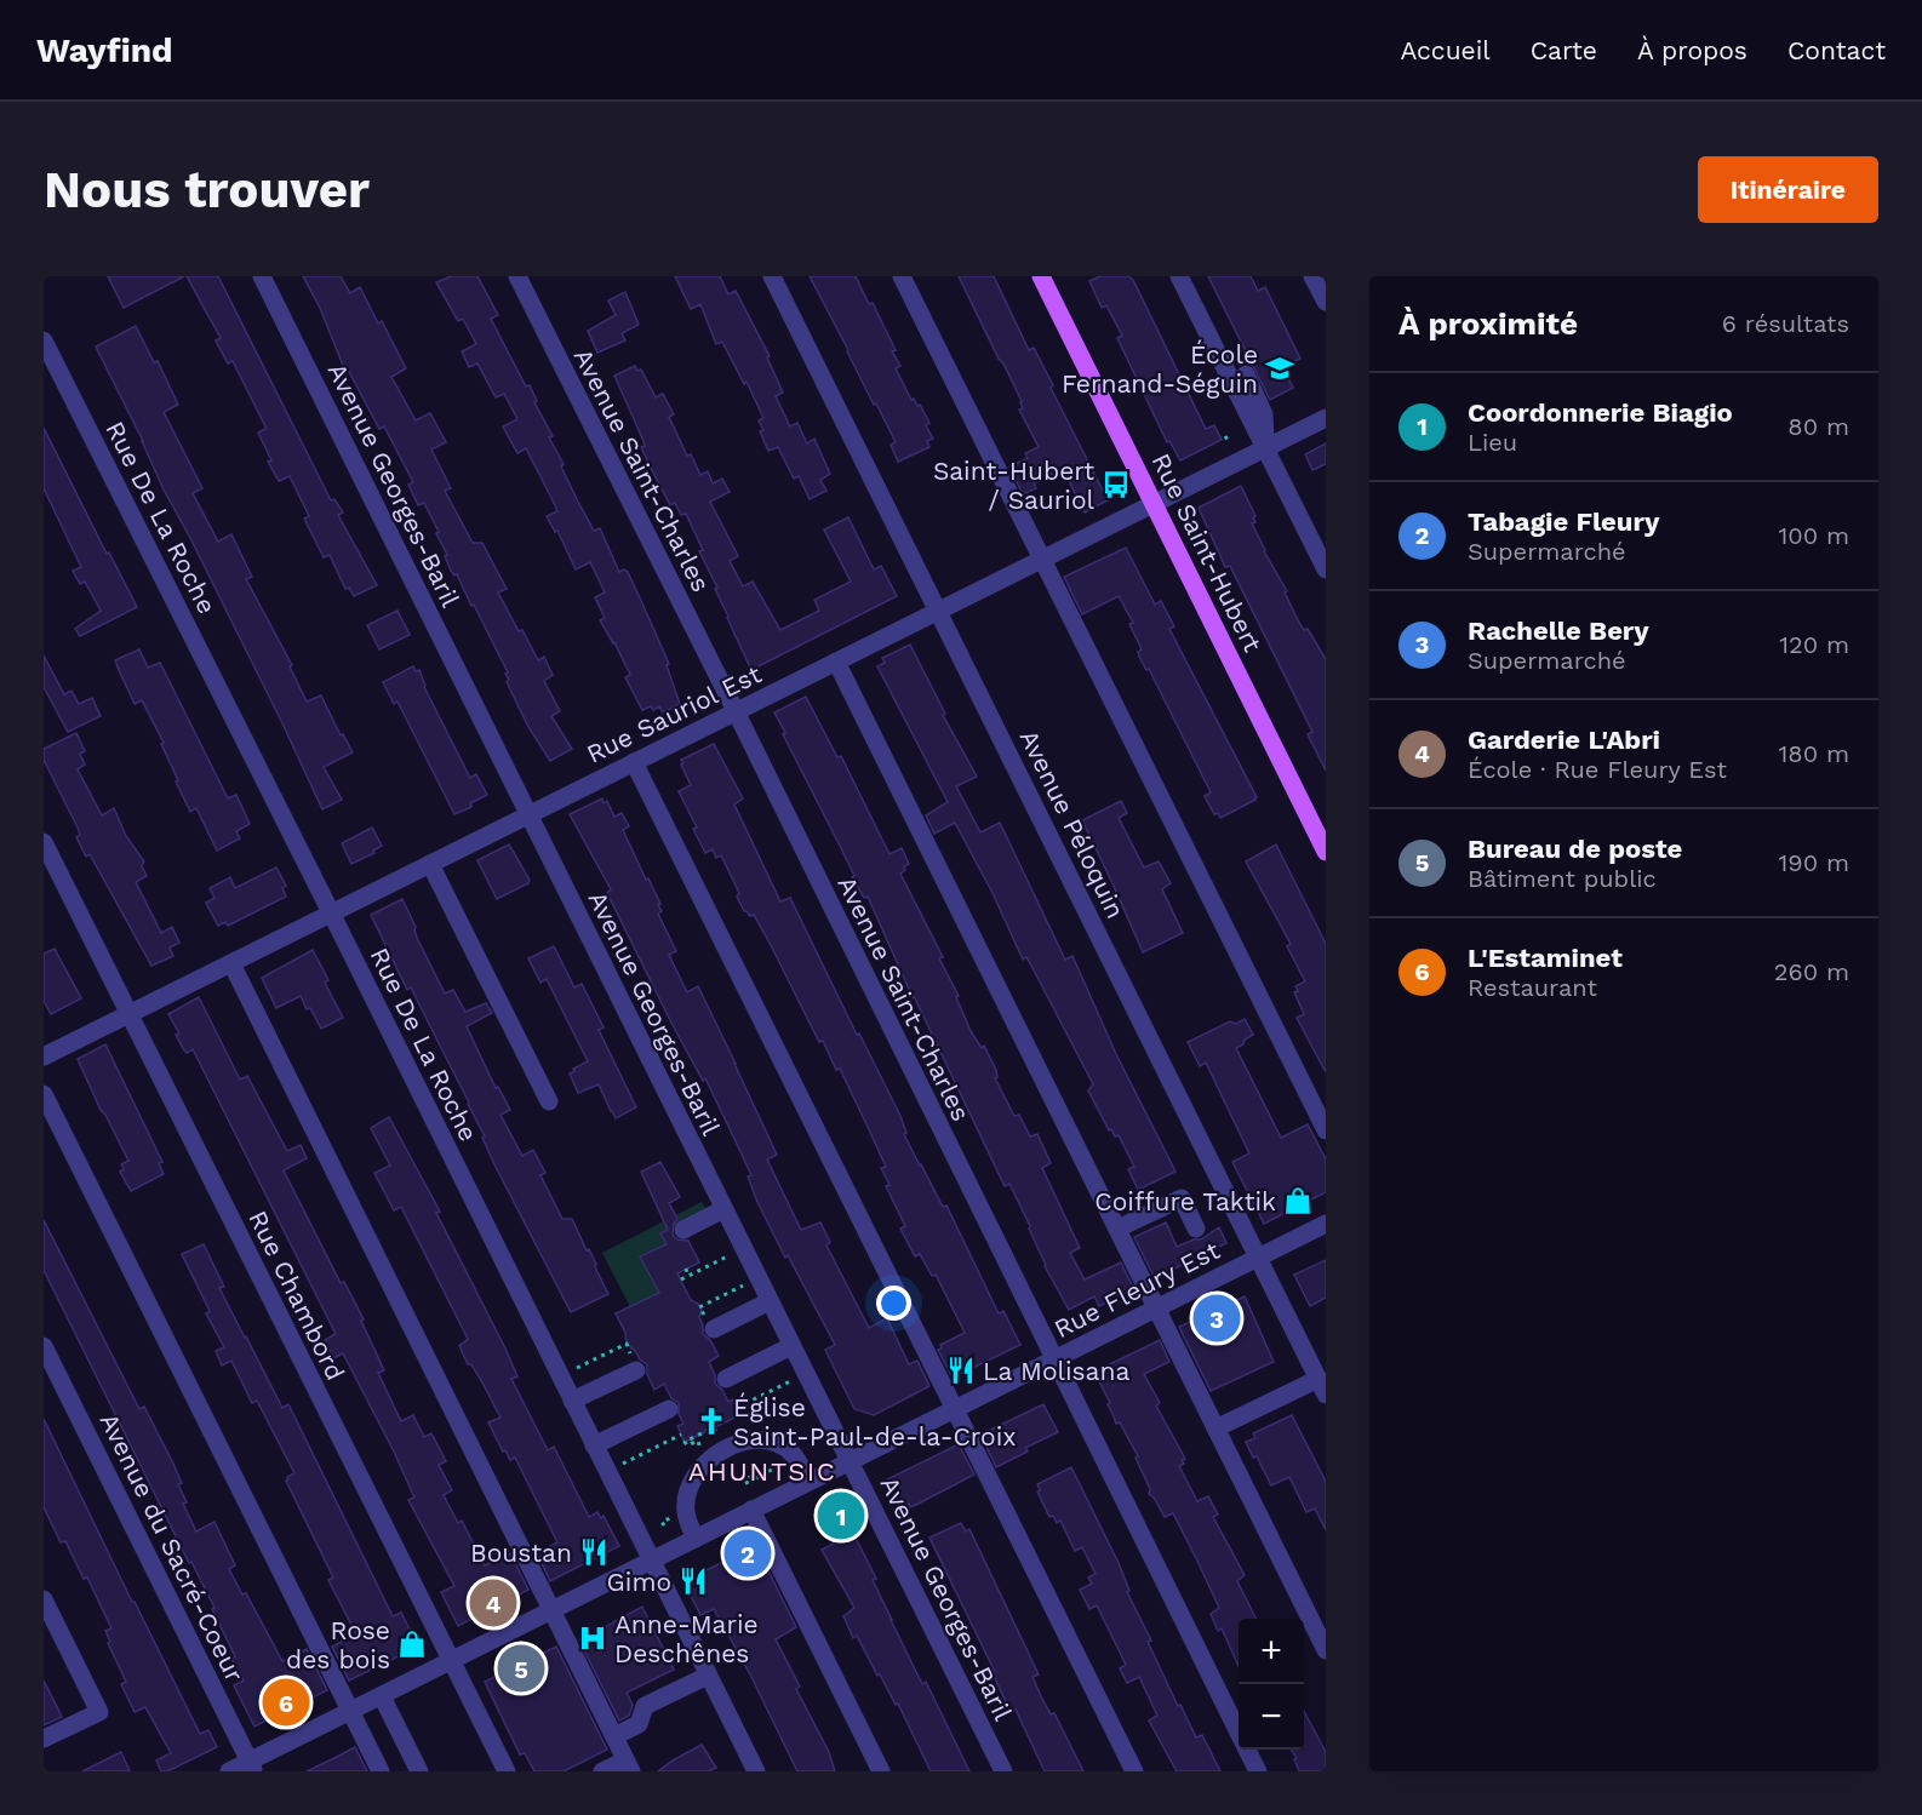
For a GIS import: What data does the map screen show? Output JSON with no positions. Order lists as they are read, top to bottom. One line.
{"streets":{"main road":["Rue Saint-Hubert"],"street":["Avenue Saint-Charles","Avenue Georges-Baril","Rue De La Roche","Rue Sauriol Est","Avenue Péloquin","Rue Fleury Est","Rue Chambord","Avenue du Sacré-Coeur"]},"crossings":[["Avenue Saint-Charles","Rue Sauriol Est"],["Avenue Saint-Charles","Rue Fleury Est"],["Avenue Georges-Baril","Rue Sauriol Est"],["Avenue Georges-Baril","Rue Fleury Est"],["Rue De La Roche","Rue Sauriol Est"],["Rue De La Roche","Rue Fleury Est"],["Rue Saint-Hubert","Rue Sauriol Est"],["Rue Sauriol Est","Avenue Péloquin"],["Rue Sauriol Est","Rue Chambord"],["Avenue Péloquin","Rue Fleury Est"],["Rue Fleury Est","Rue Chambord"],["Rue Fleury Est","Avenue du Sacré-Coeur"]],"districts":["AHUNTSIC"],"places":{"school or university":["École Fernand-Séguin"],"bus stop":["Saint-Hubert / Sauriol"],"shop":["Coiffure Taktik","Rose des bois"],"restaurant":["La Molisana","Boustan","Gimo"],"church":["Église Saint-Paul-de-la-Croix"],"hospital":["Anne-Marie Deschênes"]},"page":{"header":"Wayfind","nav":["Accueil","Carte","À propos","Contact"],"buttons":"Itinéraire","title":"Nous trouver","heading":["À proximité","6 résultats"],"list":[{"mark":"1","name":"Coordonnerie Biagio","note":"Lieu","value":"80 m"},{"mark":"2","name":"Tabagie Fleury","note":"Supermarché","value":"100 m"},{"mark":"3","name":"Rachelle Bery","note":"Supermarché","value":"120 m"},{"mark":"4","name":"Garderie L'Abri","note":"École · Rue Fleury Est","value":"180 m"},{"mark":"5","name":"Bureau de poste","note":"Bâtiment public","value":"190 m"},{"mark":"6","name":"L'Estaminet","note":"Restaurant","value":"260 m"}],"pins":["3","1","2","4","5","6"],"map_buttons":["+","−"]}}
